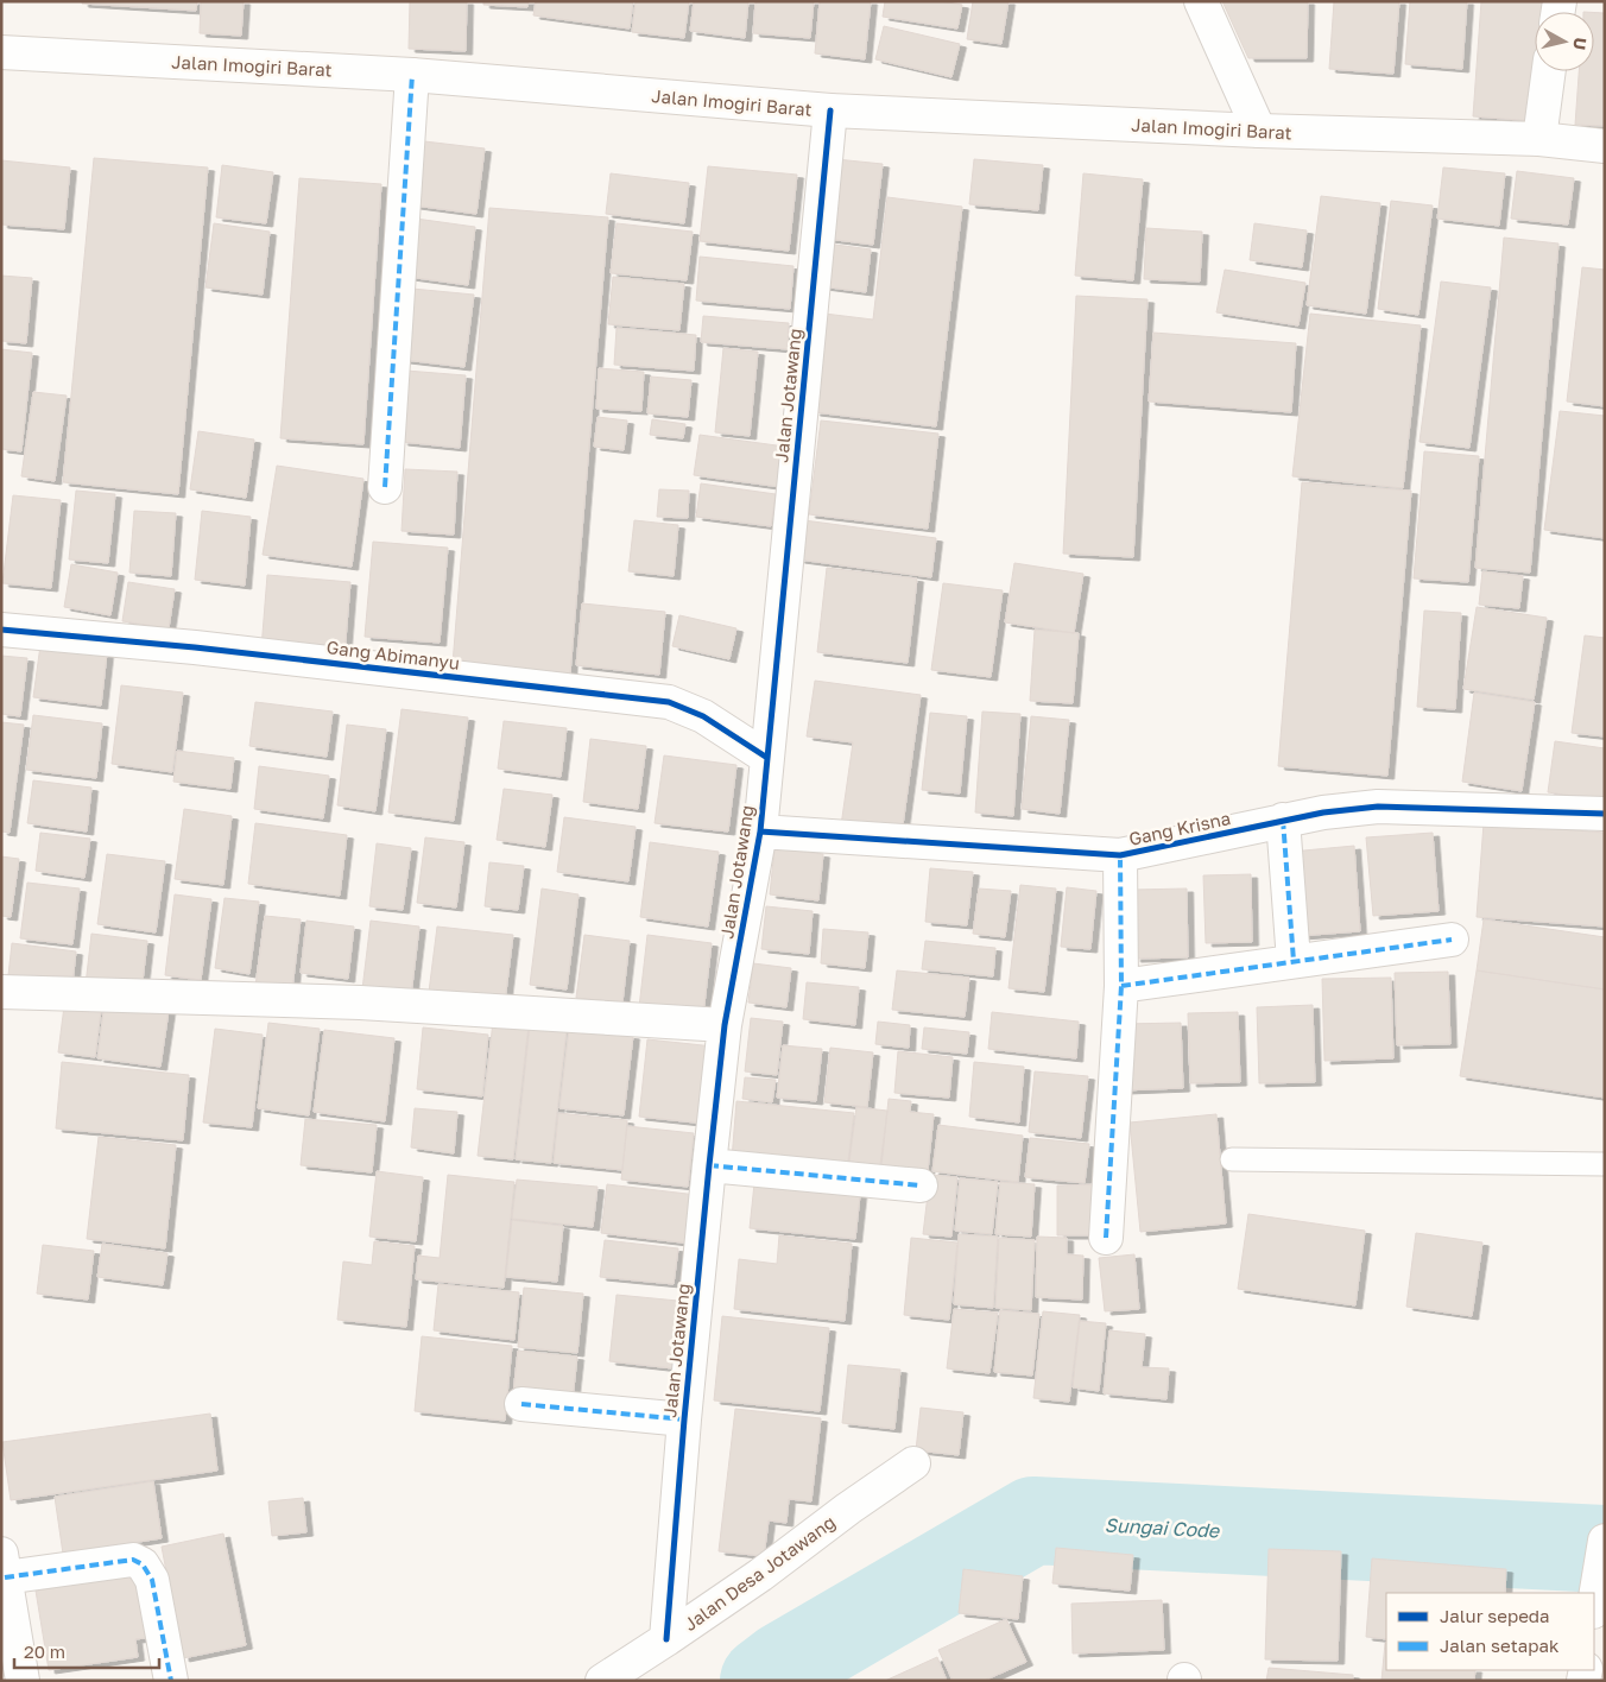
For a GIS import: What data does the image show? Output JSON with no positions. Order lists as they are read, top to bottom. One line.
{"streets":{"street":["Jalan Imogiri Barat","Jalan Jotawang","Gang Abimanyu","Gang Krisna","Jalan Desa Jotawang"]},"crossings":[["Jalan Imogiri Barat","Jalan Jotawang"],["Jalan Jotawang","Gang Abimanyu"],["Jalan Jotawang","Gang Krisna"],["Jalan Jotawang","Jalan Desa Jotawang"]],"water":["Sungai Code"],"legend":["Jalur sepeda","Jalan setapak"],"scale_bar":"20 m","north":"right"}
